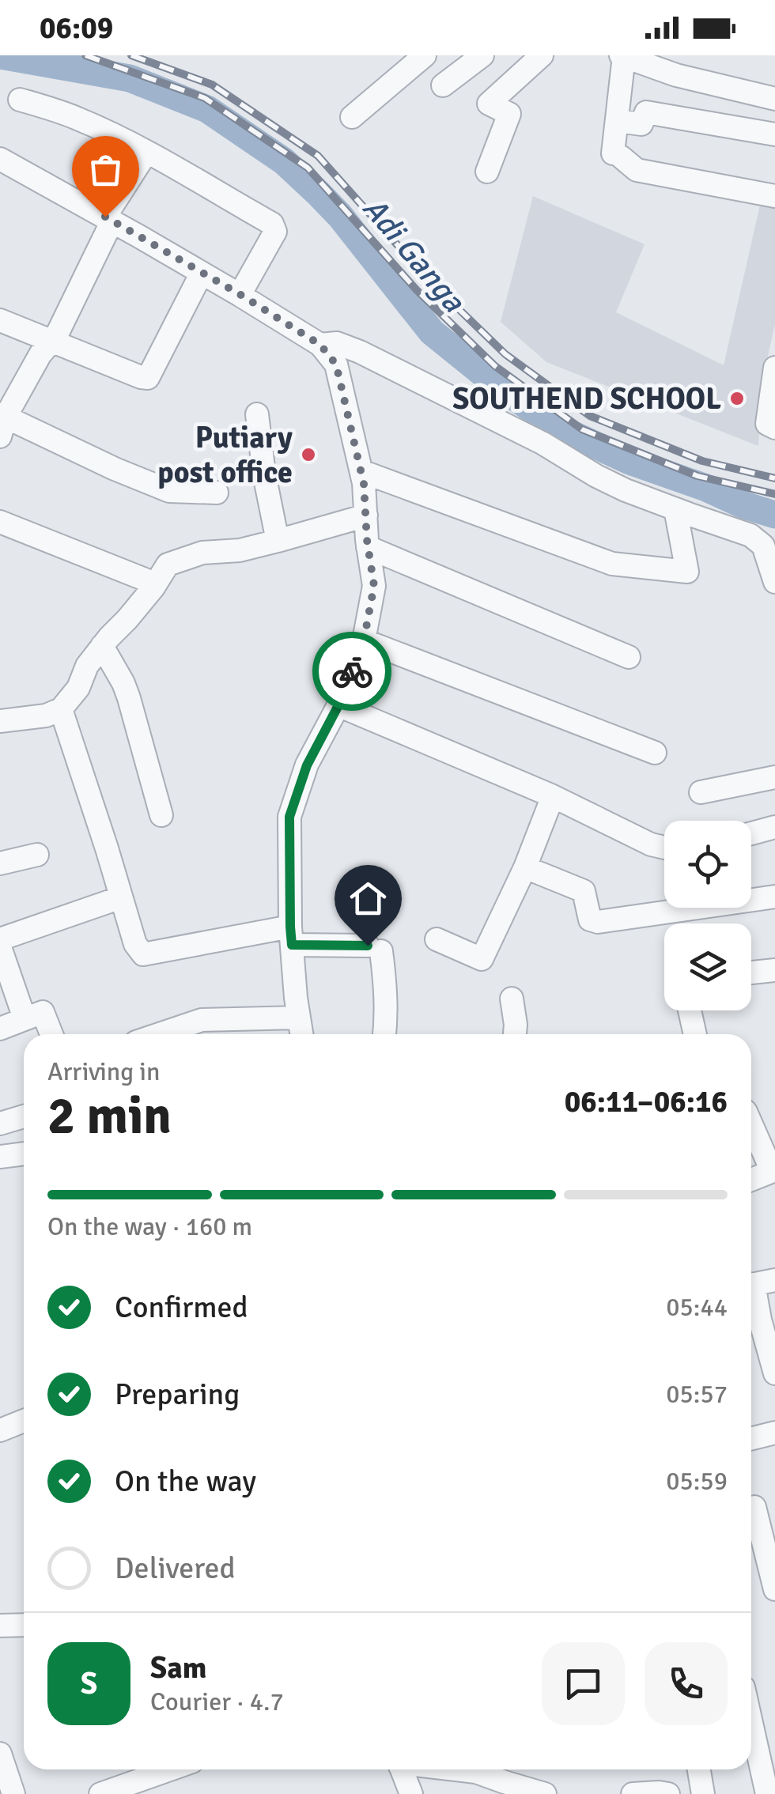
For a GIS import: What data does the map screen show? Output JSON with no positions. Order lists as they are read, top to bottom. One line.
{"water":["Adi Ganga"],"places":["SOUTHEND SCHOOL","Putiary post office"],"page":{"status":"06:09","heading":["2 min","Arriving in","06:11–06:16"],"panel":["Sam","Courier · 4.7"],"bar":"On the way · 160 m","list":[["Confirmed","05:44"],["Preparing","05:57"],["On the way","05:59"],"Delivered"],"round":"S"}}
